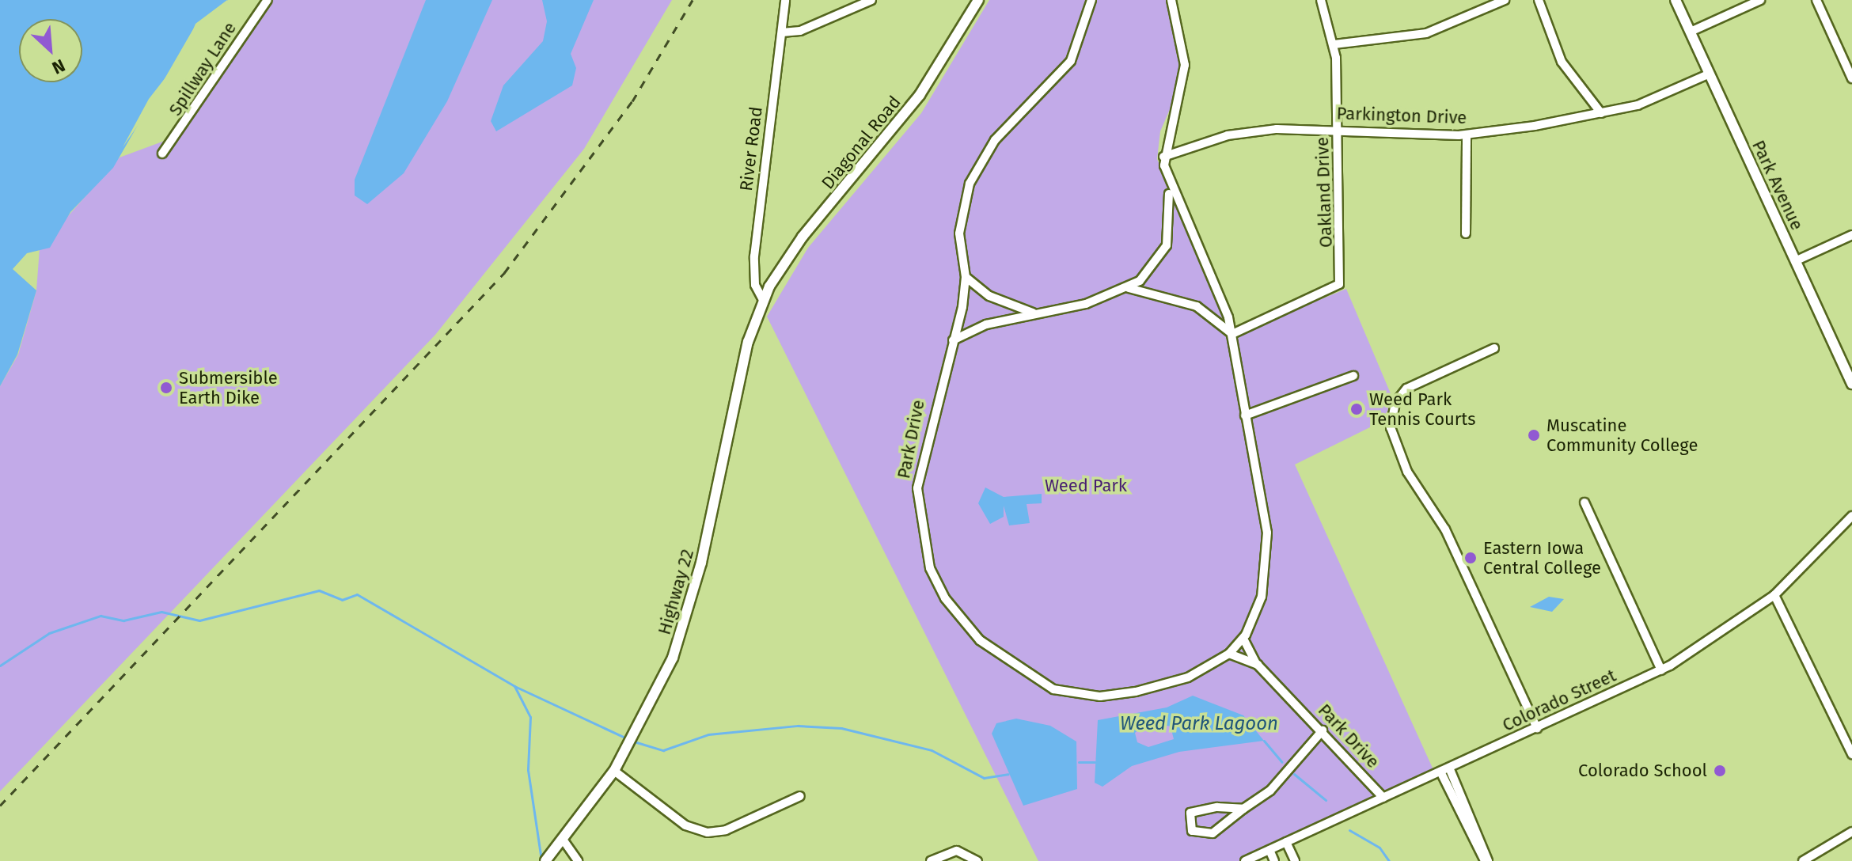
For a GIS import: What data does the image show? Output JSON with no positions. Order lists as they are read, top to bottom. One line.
{"streets":{"main road":["Diagonal Road","Park Avenue","Highway 22"],"street":["Spillway Lane","Parkington Drive","River Road","Oakland Drive","Park Drive","Colorado Street"]},"crossings":[["Parkington Drive","Park Avenue"],["Parkington Drive","Oakland Drive"],["Parkington Drive","Park Drive"],["Diagonal Road","River Road"],["Diagonal Road","Highway 22"],["River Road","Highway 22"],["Oakland Drive","Park Drive"],["Park Drive","Colorado Street"]],"water":["Weed Park Lagoon"],"parks":["Weed Park"],"places":["Submersible Earth Dike","Weed Park Tennis Courts","Muscatine Community College","Eastern Iowa Central College","Colorado School"],"north":"bottom right"}
